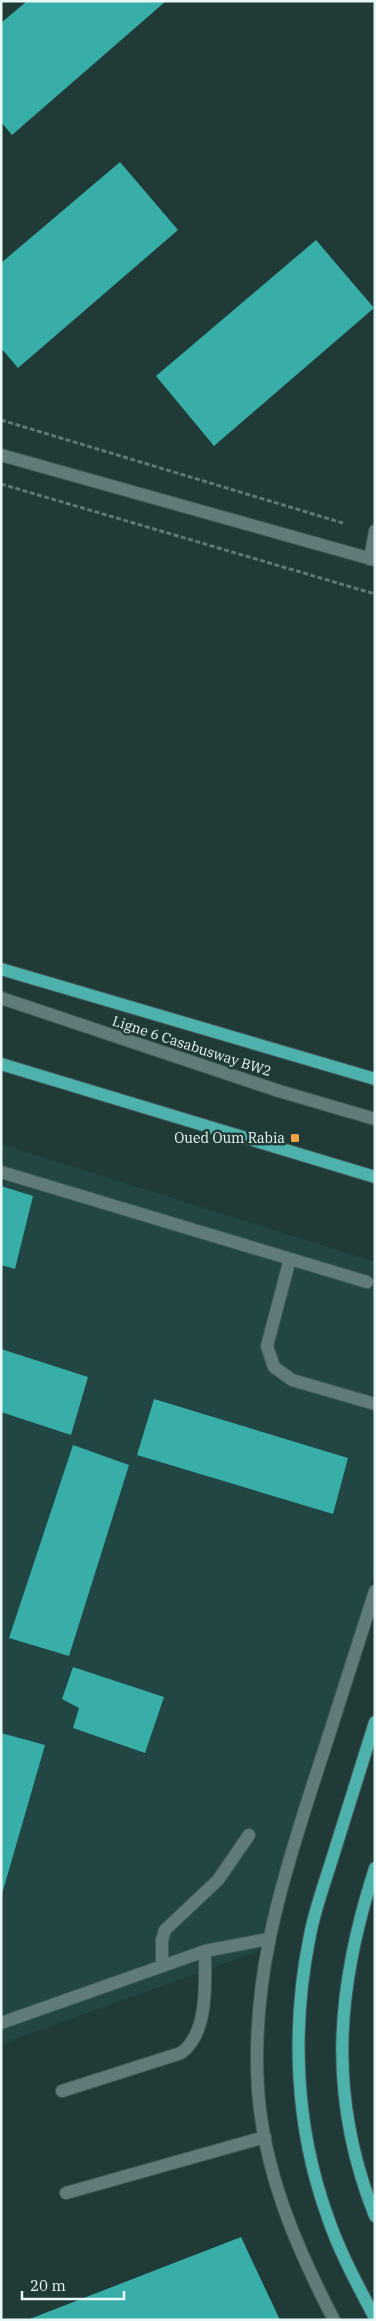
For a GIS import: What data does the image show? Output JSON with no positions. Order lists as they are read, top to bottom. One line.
{"streets":{"street":["Ligne 6 Casabusway BW2"]},"places":{"transit":["Oued Oum Rabia"]},"scale_bar":"20 m"}
